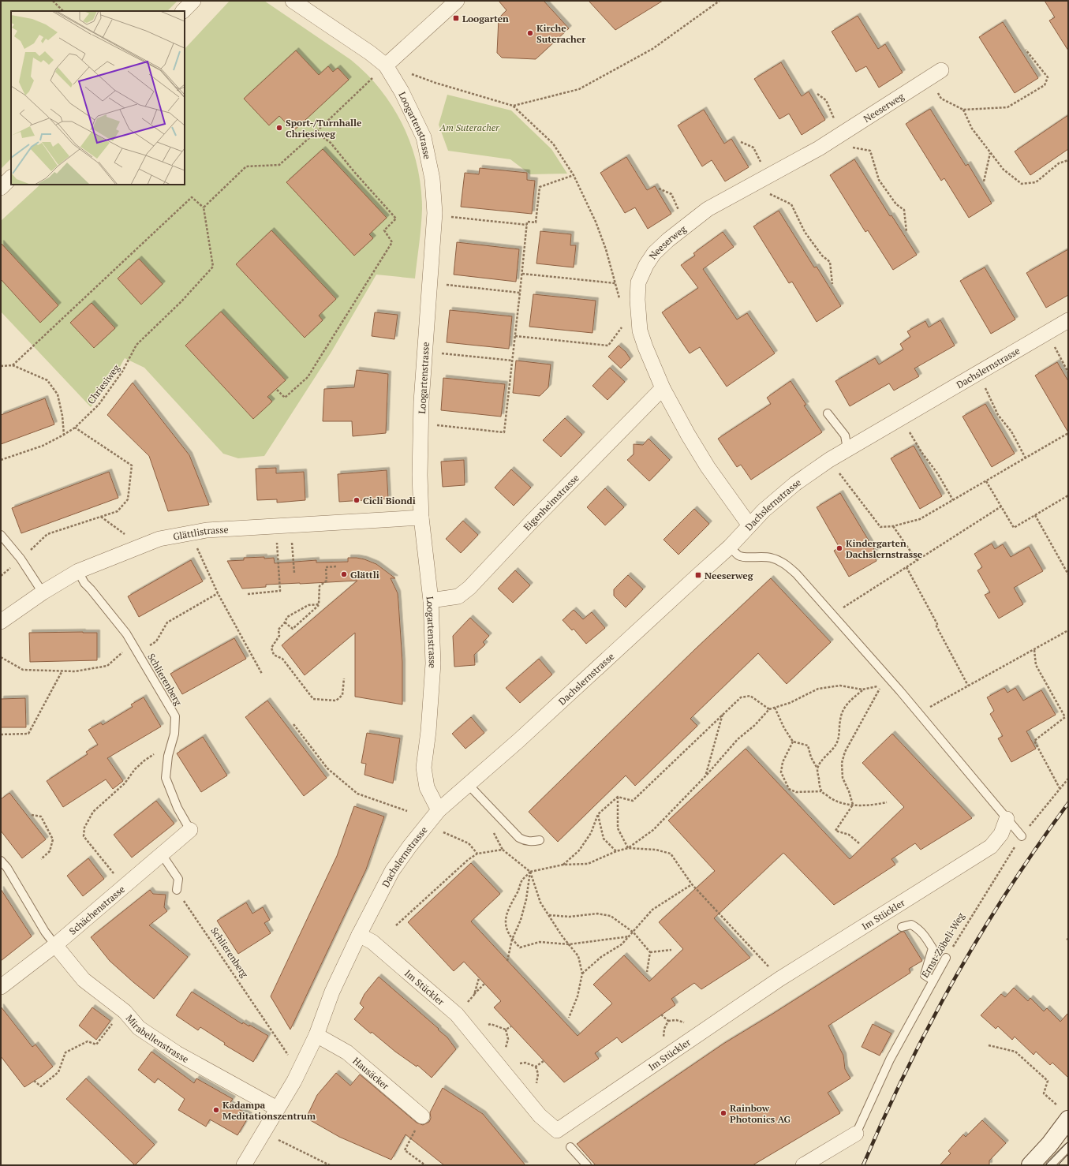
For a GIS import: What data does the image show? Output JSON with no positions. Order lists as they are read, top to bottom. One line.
{"streets":{"street":["Neeserweg","Loogartenstrasse","Dachslernstrasse","Eigenheimstrasse","Glättlistrasse","Schächenstrasse","Im Stückler","Mirabellenstrasse","Hausäcker"],"lane":["Schlierenberg","Ernst-Zöbeli-Weg"],"path":["Chriesiweg"]},"crossings":[["Neeserweg","Dachslernstrasse"],["Neeserweg","Eigenheimstrasse"],["Loogartenstrasse","Dachslernstrasse"],["Loogartenstrasse","Eigenheimstrasse"],["Loogartenstrasse","Glättlistrasse"],["Dachslernstrasse","Im Stückler"],["Dachslernstrasse","Mirabellenstrasse"],["Dachslernstrasse","Hausäcker"],["Glättlistrasse","Schlierenberg"],["Schlierenberg","Schächenstrasse"],["Schächenstrasse","Mirabellenstrasse"]],"parks":["Am Suteracher"],"places":{"transit":["Loogarten","Neeserweg"],"other":["Kirche Suteracher","Sport-/Turnhalle Chriesiweg","Cicli Biondi","Kindergarten Dachslernstrasse","Glättli","Kadampa Meditationszentrum","Rainbow Photonics AG"]}}
